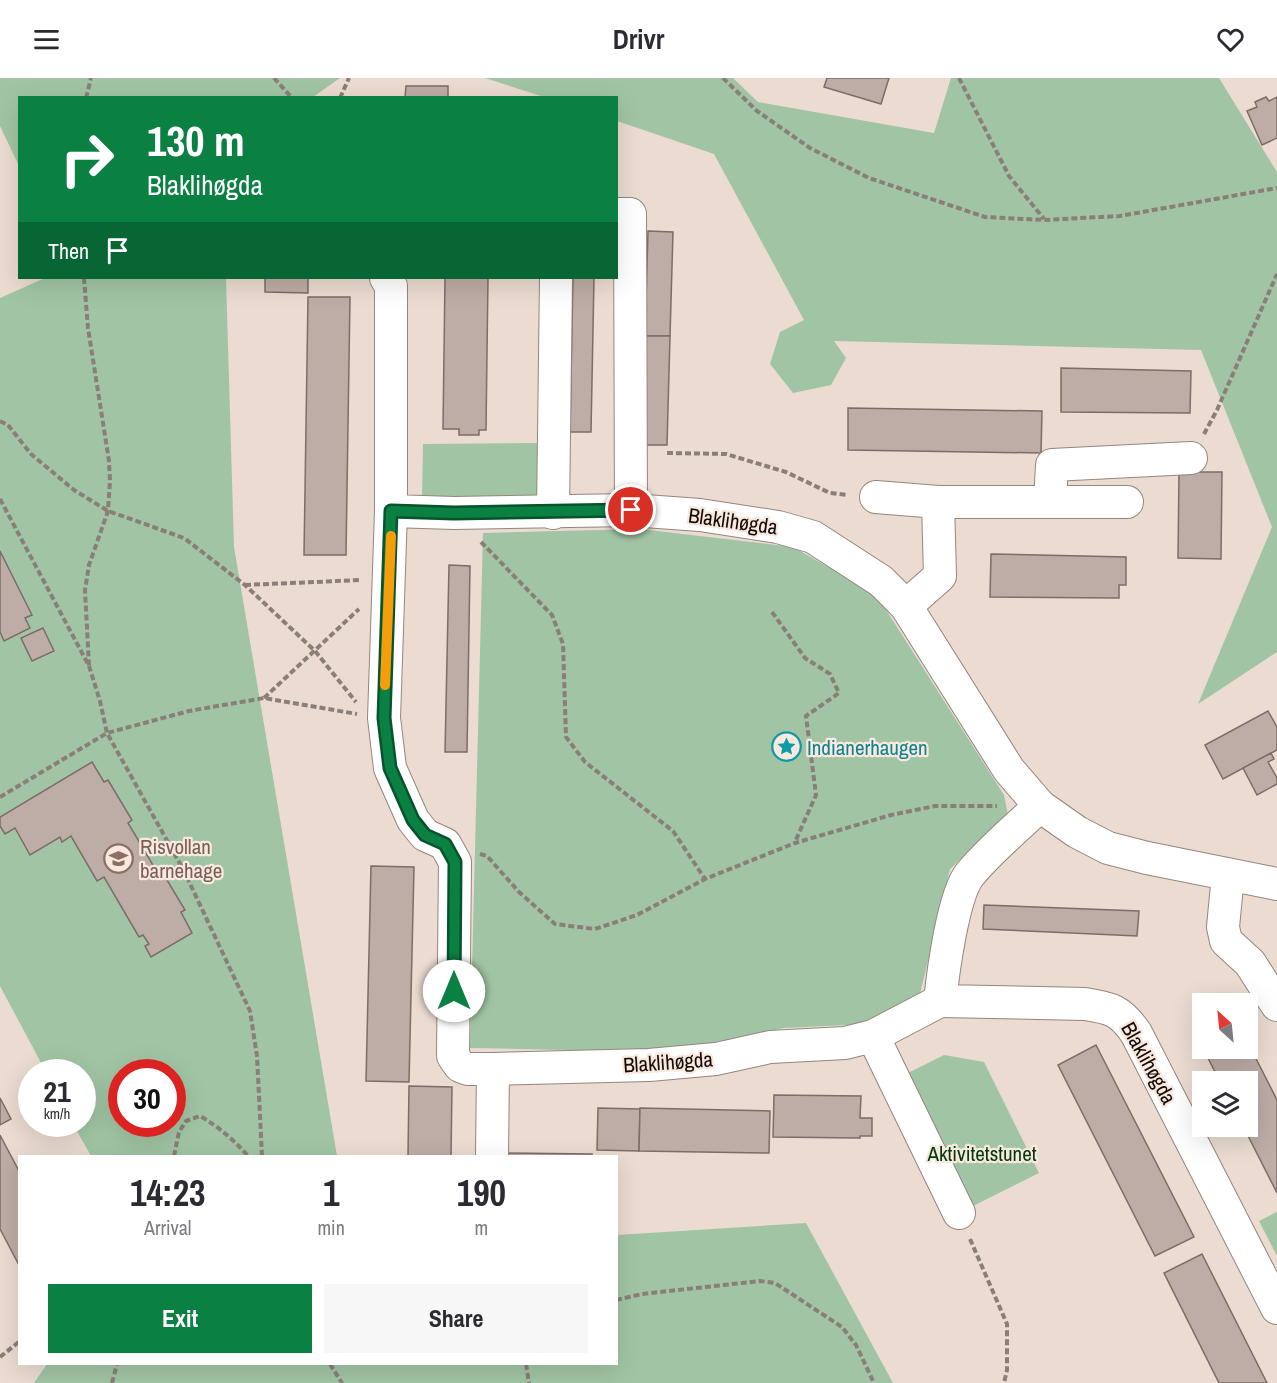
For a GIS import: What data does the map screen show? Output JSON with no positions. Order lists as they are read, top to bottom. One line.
{"streets":{"street":["Blaklihøgda"]},"parks":["Aktivitetstunet"],"places":{"place":["Indianerhaugen"],"school or university":["Risvollan barnehage"]},"north":"top left","page":{"header":"Drivr","turn":["130 m","Blaklihøgda"],"then":"Then","speed":"21 km/h","limit":"30","eta":["14:23","Arrival","1","min","190","m"],"buttons":["Exit","Share"]}}
